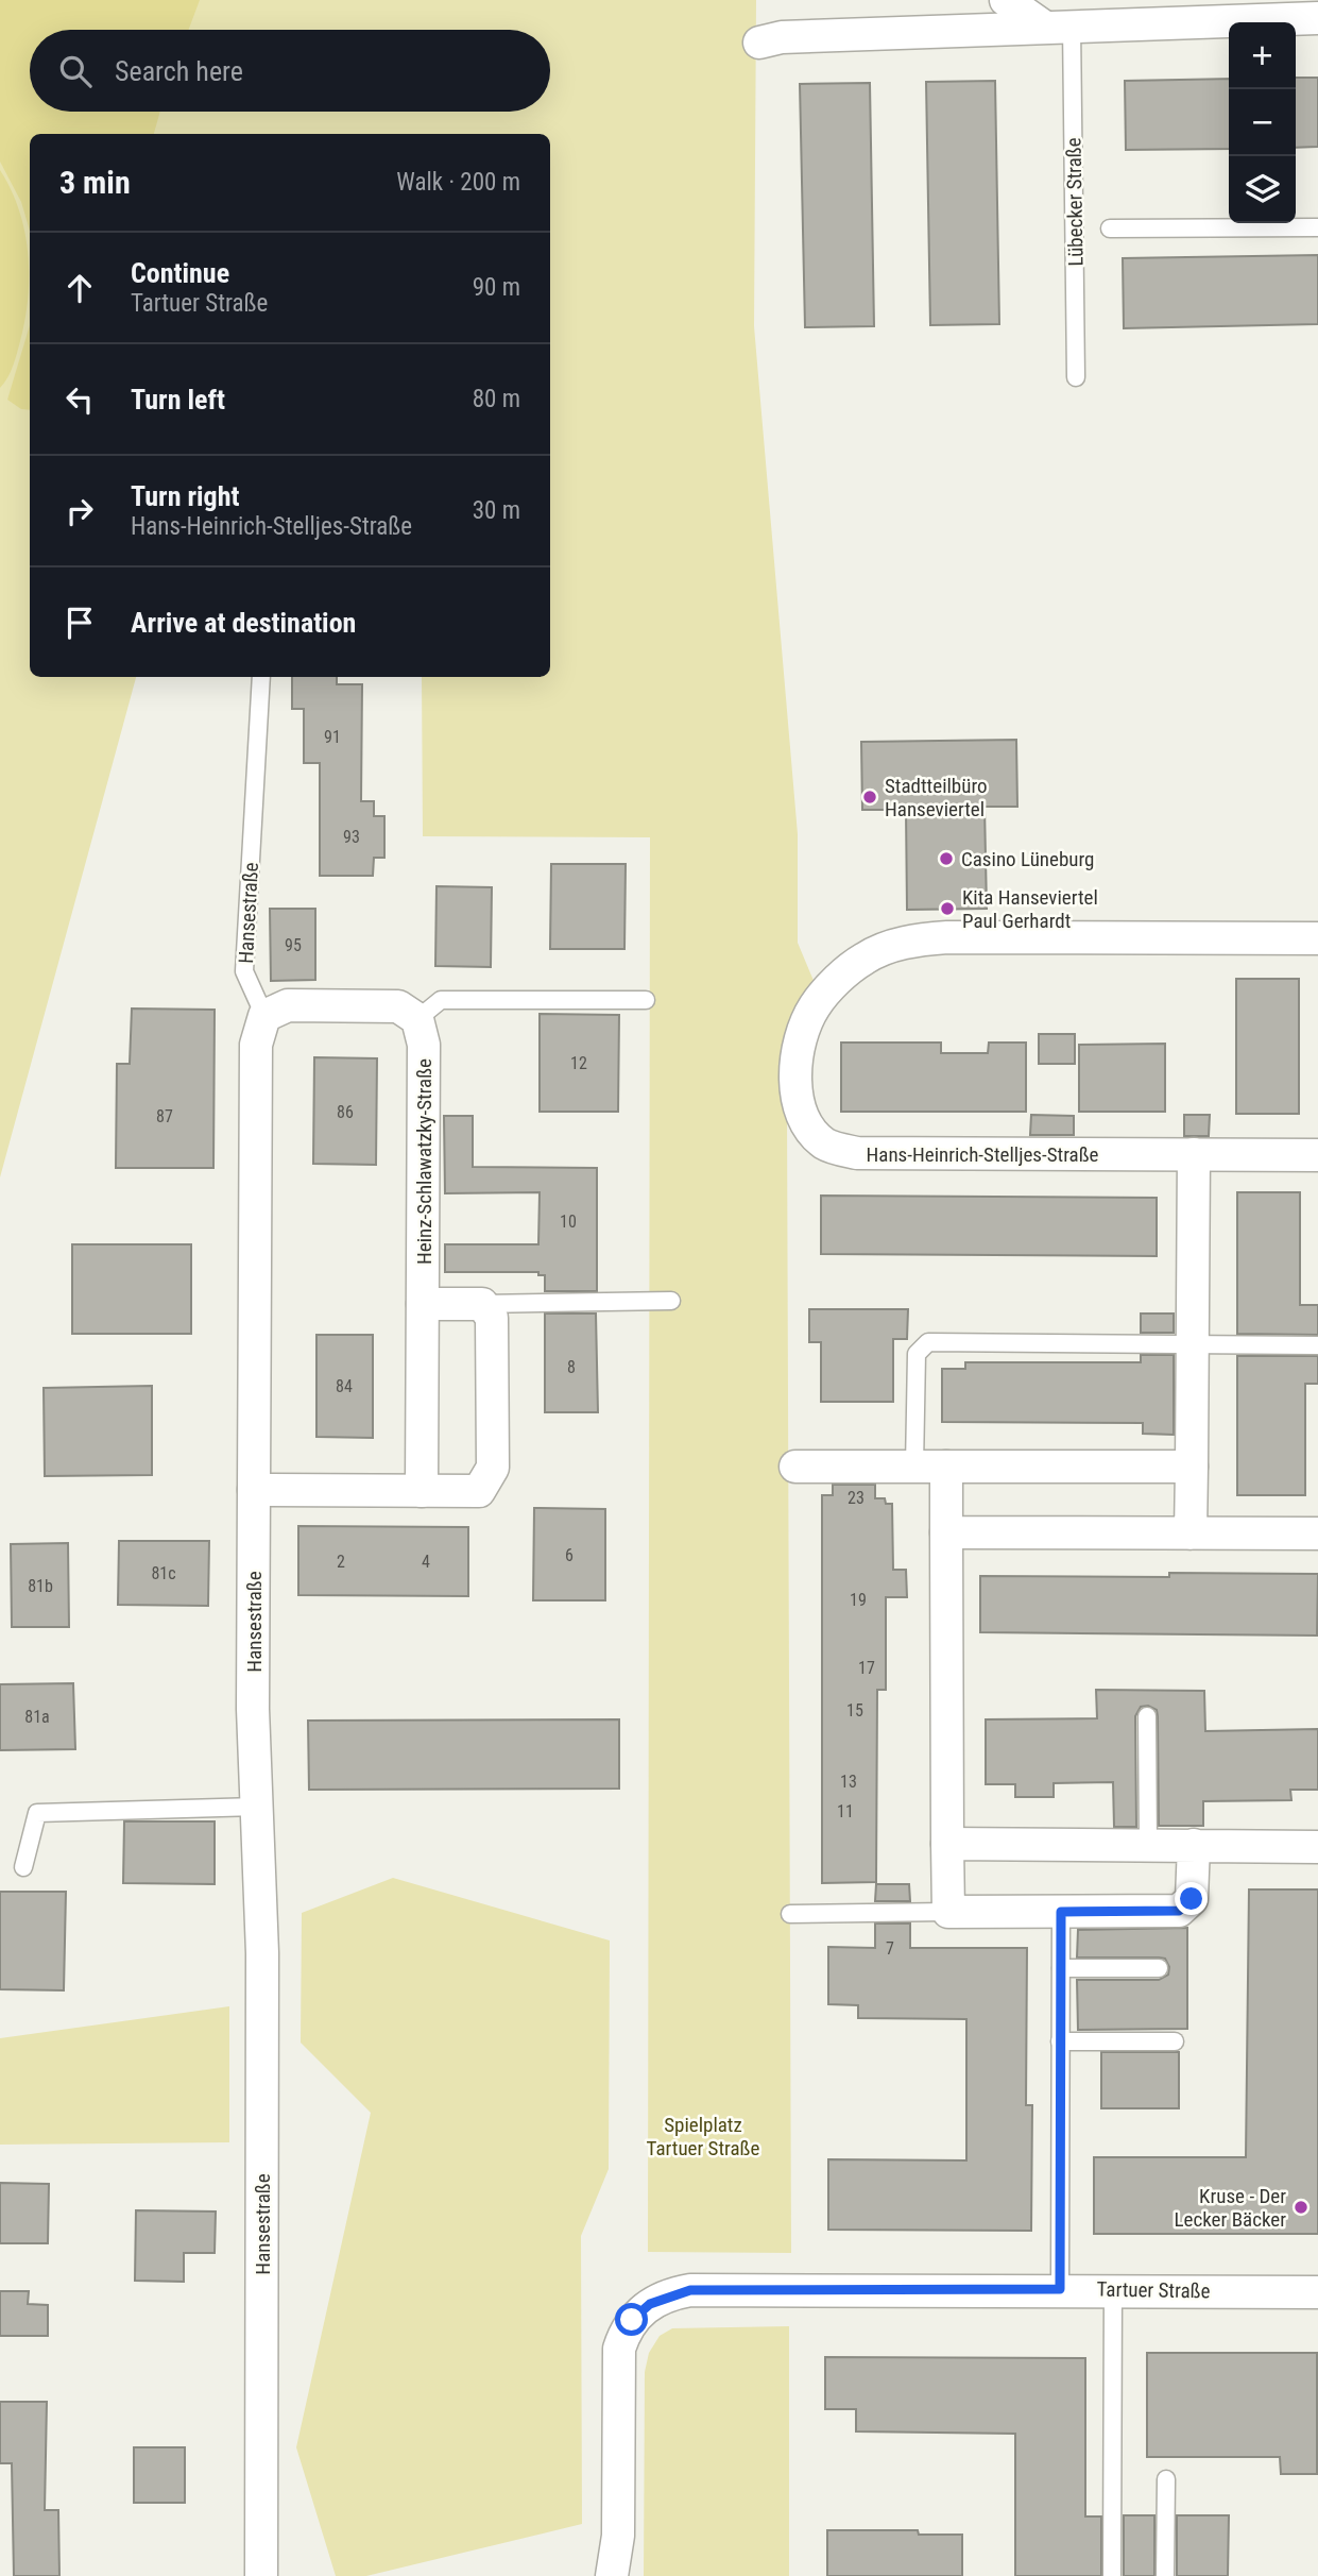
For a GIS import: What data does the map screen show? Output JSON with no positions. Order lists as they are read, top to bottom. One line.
{"streets":{"street":["Hansestraße","Hans-Heinrich-Stelljes-Straße","Heinz-Schlawatzky-Straße","Tartuer Straße"],"lane":["Lübecker Straße"]},"parks":["Spielplatz Tartuer Straße"],"places":["Stadtteilbüro Hanseviertel","Casino Lüneburg","Kita Hanseviertel Paul Gerhardt","Kruse - Der Lecker Bäcker"],"house_numbers":["91","93","95","12","86","87","10","8","84","23","6","2","4","81c","81b","19","17","15","81a","13","11","7"],"page":{"map_buttons":["+","−"],"search":"Search here","heading":["3 min","Walk · 200 m"],"list":[["Continue","Tartuer Straße","90 m"],["Turn left","80 m"],["Turn right","Hans-Heinrich-Stelljes-Straße","30 m"],"Arrive at destination"]}}
